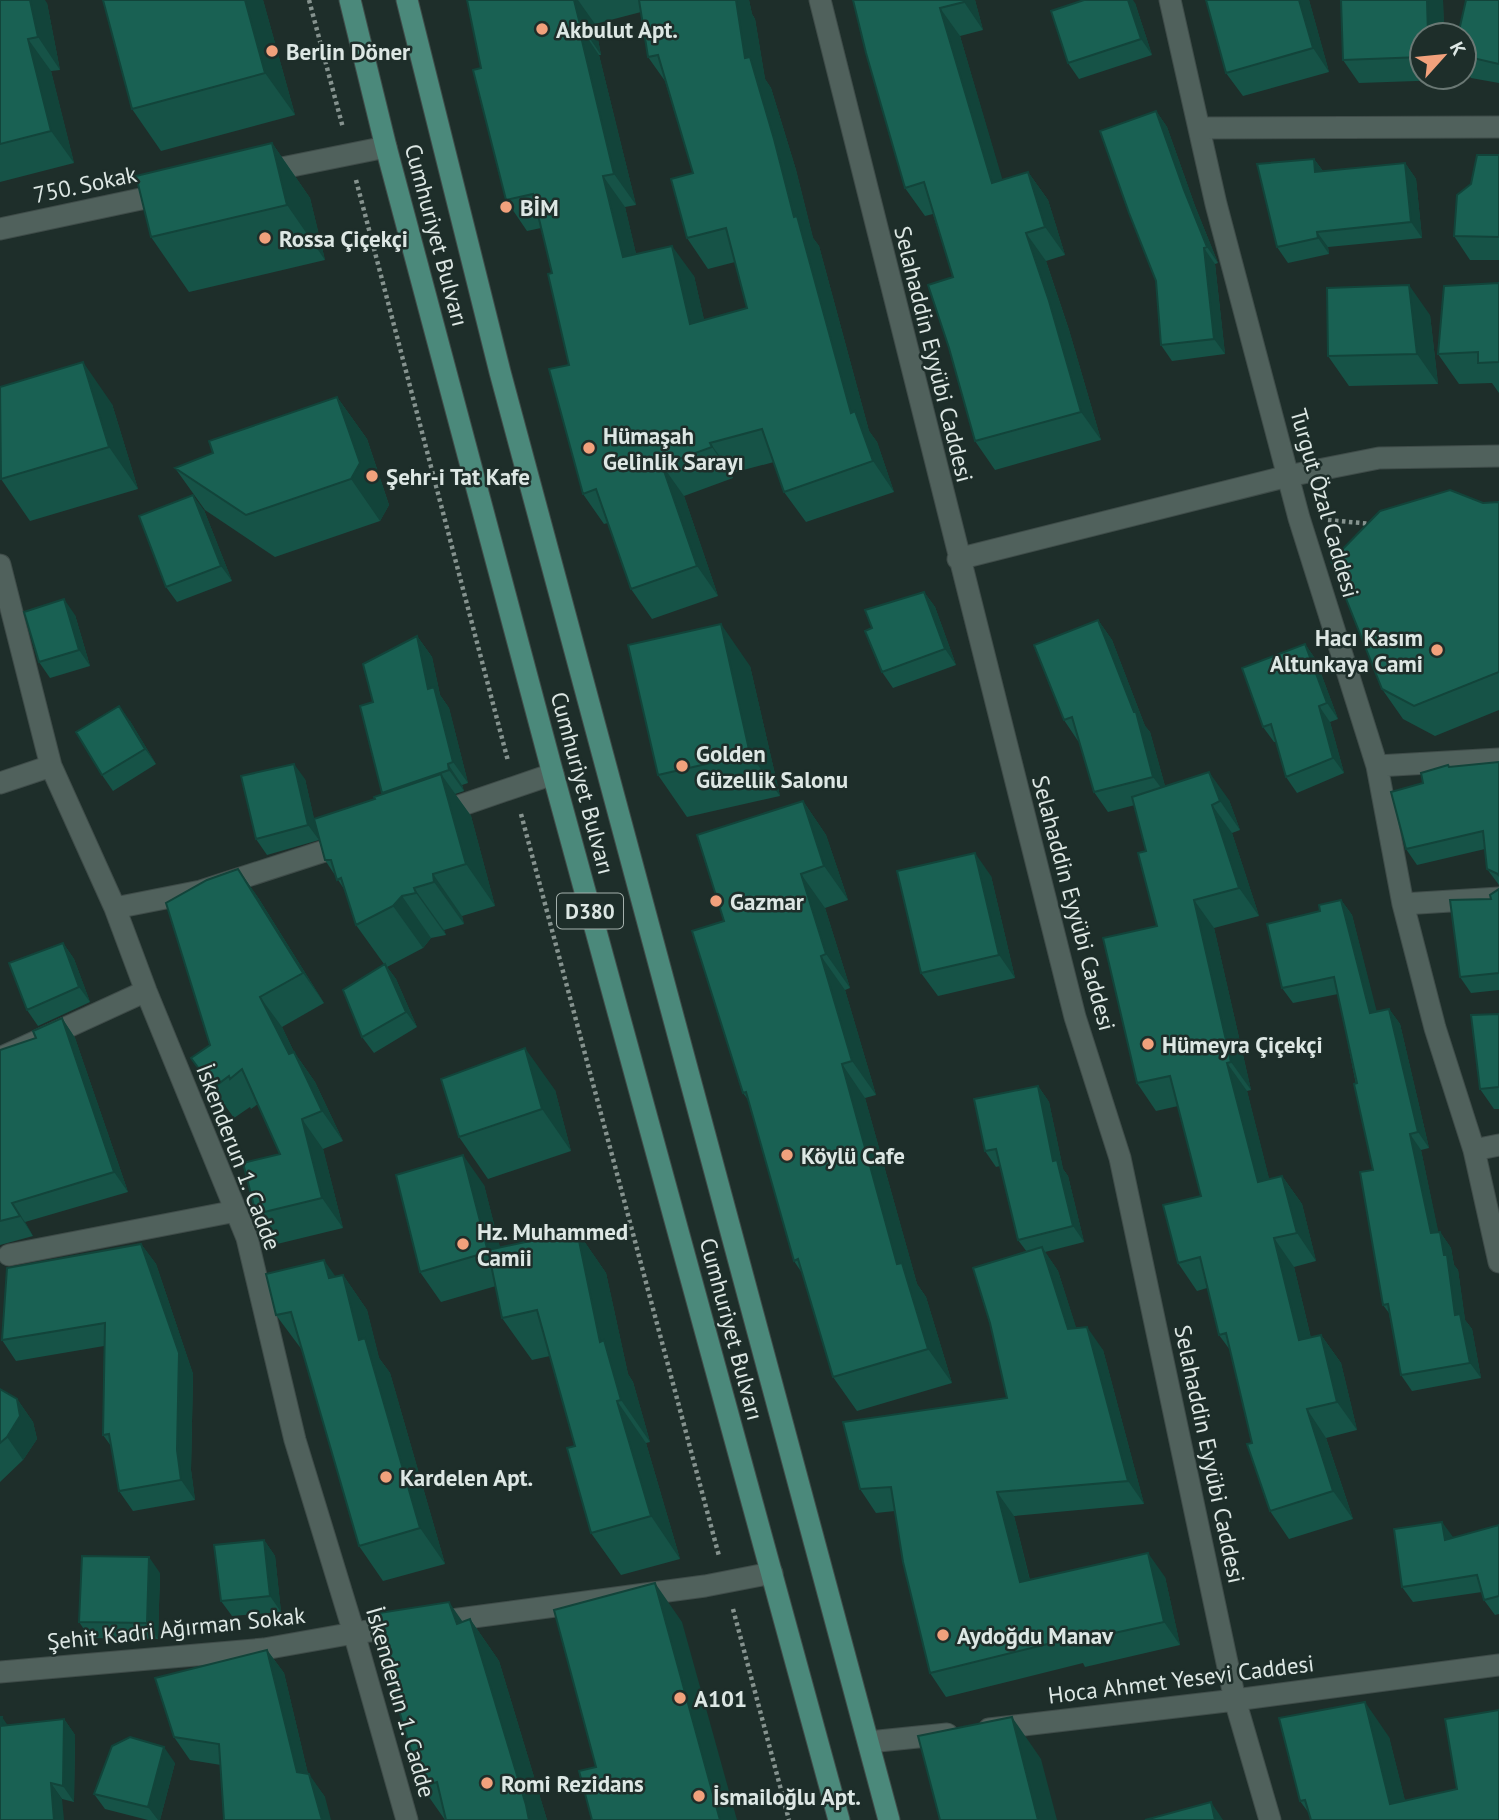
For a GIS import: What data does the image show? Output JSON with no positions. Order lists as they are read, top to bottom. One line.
{"streets":{"main road":["Cumhuriyet Bulvarı","D380"],"street":["750. Sokak","Selahaddin Eyyübi Caddesi","Turgut Özal Caddesi","İskenderun 1. Cadde","Şehit Kadri Ağırman Sokak","Hoca Ahmet Yesevi Caddesi"]},"crossings":[["Cumhuriyet Bulvarı","Şehit Kadri Ağırman Sokak"],["Cumhuriyet Bulvarı","Hoca Ahmet Yesevi Caddesi"],["Selahaddin Eyyübi Caddesi","Hoca Ahmet Yesevi Caddesi"],["İskenderun 1. Cadde","Şehit Kadri Ağırman Sokak"]],"places":["Akbulut Apt.","Berlin Döner","BİM","Rossa Çiçekçi","Hümaşah Gelinlik Sarayı","Şehr-i Tat Kafe","Hacı Kasım Altunkaya Cami","Golden Güzellik Salonu","Gazmar","Hümeyra Çiçekçi","Köylü Cafe","Hz. Muhammed Camii","Kardelen Apt.","Aydoğdu Manav","A101","Romi Rezidans","İsmailoğlu Apt."],"north":"top right"}
